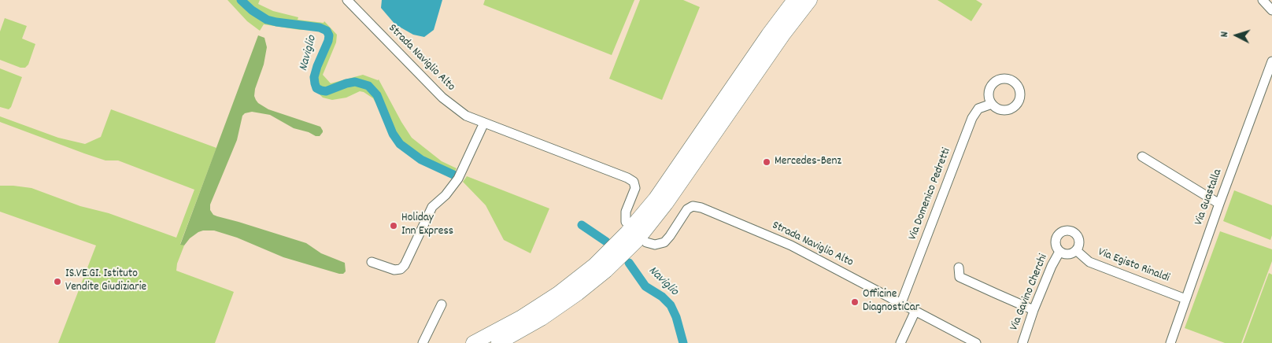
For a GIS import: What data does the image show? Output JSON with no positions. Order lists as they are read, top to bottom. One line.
{"streets":{"street":["Strada Naviglio Alto","Via Domenico Pedretti","Via Guastalla","Via Egisto Rinaldi","Via Gavino Cherchi"]},"crossings":[["Strada Naviglio Alto","Via Domenico Pedretti"],["Via Guastalla","Via Egisto Rinaldi"],["Via Egisto Rinaldi","Via Gavino Cherchi"]],"water":["Naviglio"],"places":["Mercedes-Benz","Holiday Inn Express","IS.VE.GI. Istituto Vendite Giudiziarie","Officine DiagnostiCar"],"north":"left"}
